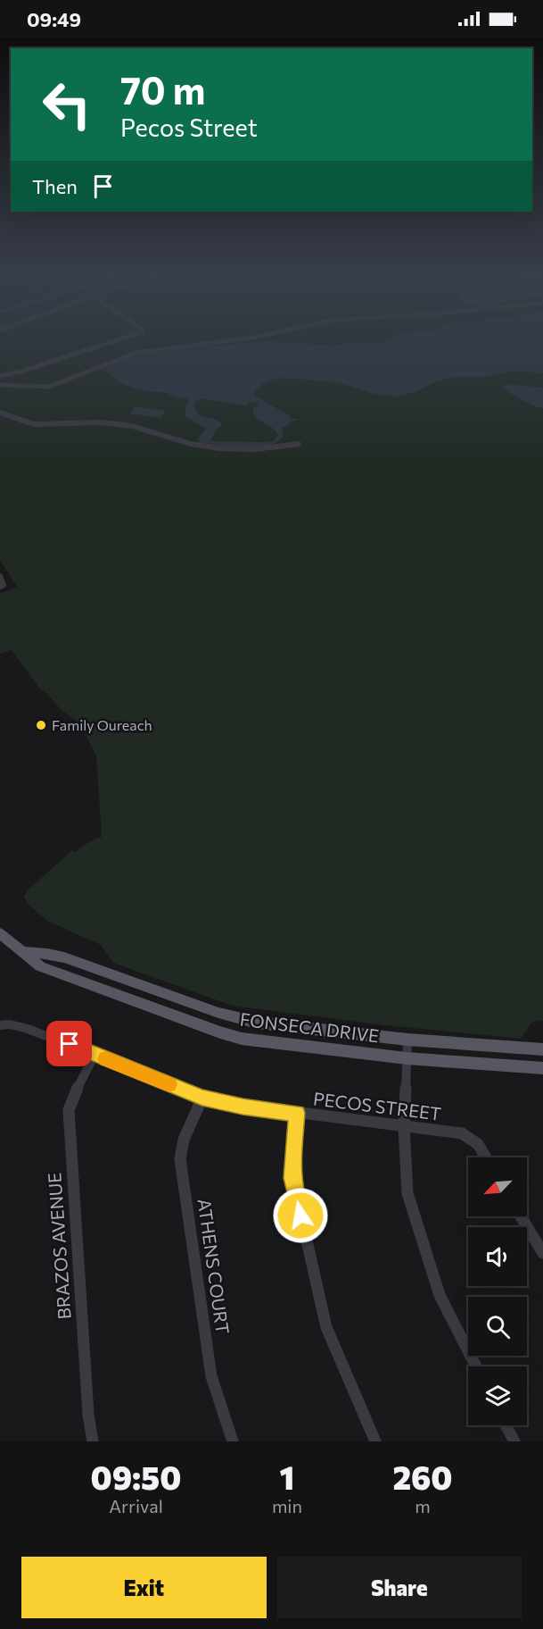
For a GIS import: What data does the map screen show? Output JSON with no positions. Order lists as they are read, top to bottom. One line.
{"streets":{"main road":["FONSECA DRIVE"],"street":["PECOS STREET","BRAZOS AVENUE","ATHENS COURT"]},"crossings":[["PECOS STREET","BRAZOS AVENUE"],["PECOS STREET","ATHENS COURT"]],"places":["Family Oureach"],"north":"bottom left","page":{"status":"09:49","turn":["70 m","Pecos Street"],"then":"Then","eta":["09:50","Arrival","1","min","260","m"],"buttons":["Exit","Share"]}}
